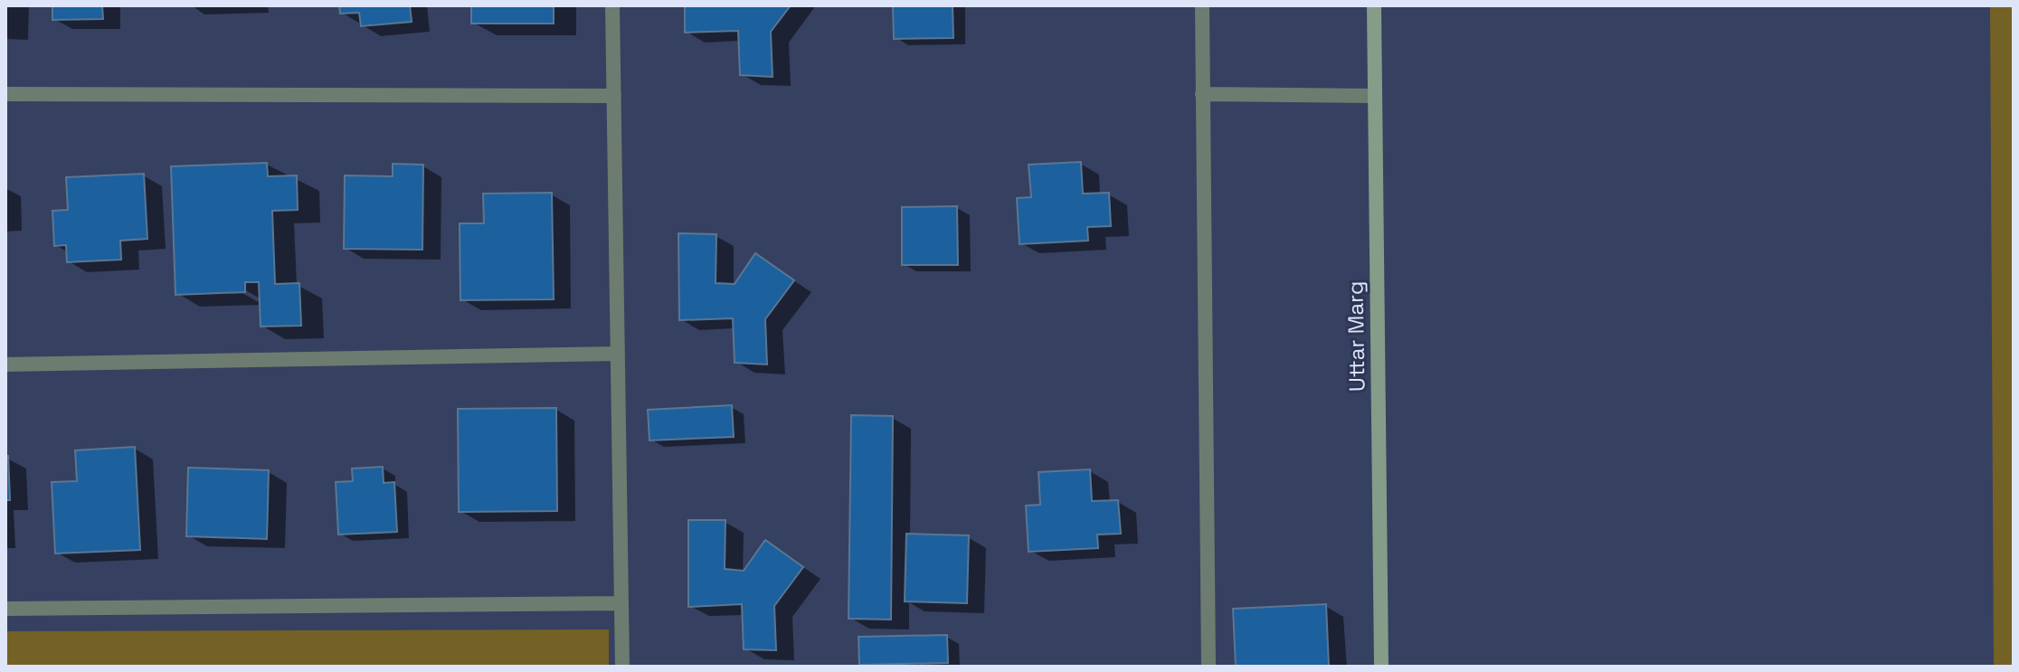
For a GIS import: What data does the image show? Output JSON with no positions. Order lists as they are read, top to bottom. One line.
{"streets":{"main road":["Uttar Marg"]}}
